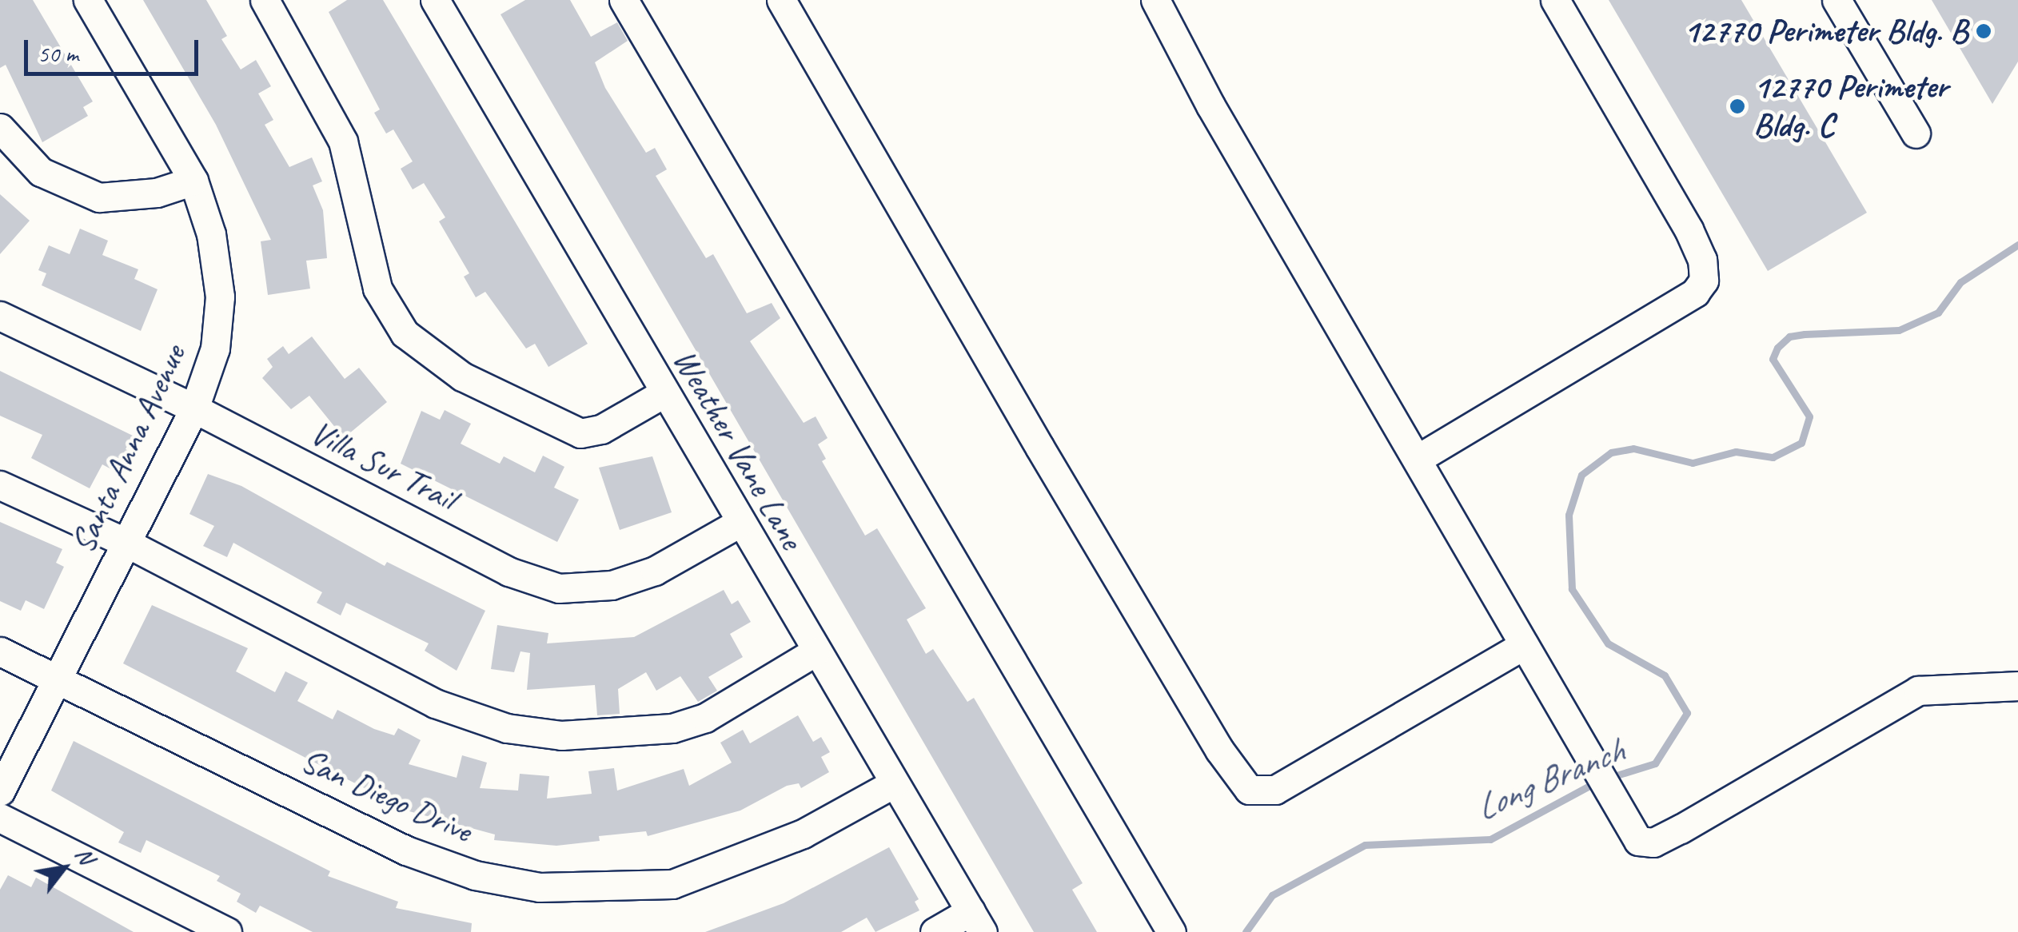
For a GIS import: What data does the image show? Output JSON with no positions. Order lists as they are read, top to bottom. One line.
{"streets":{"street":["Santa Anna Avenue","Weather Vane Lane","Villa Sur Trail","San Diego Drive"]},"crossings":[["Santa Anna Avenue","Villa Sur Trail"],["Santa Anna Avenue","San Diego Drive"],["Weather Vane Lane","Villa Sur Trail"],["Weather Vane Lane","San Diego Drive"]],"water":["Long Branch"],"places":["12770 Perimeter Bldg. B","12770 Perimeter Bldg. C"],"scale_bar":"50 m","north":"top right"}
